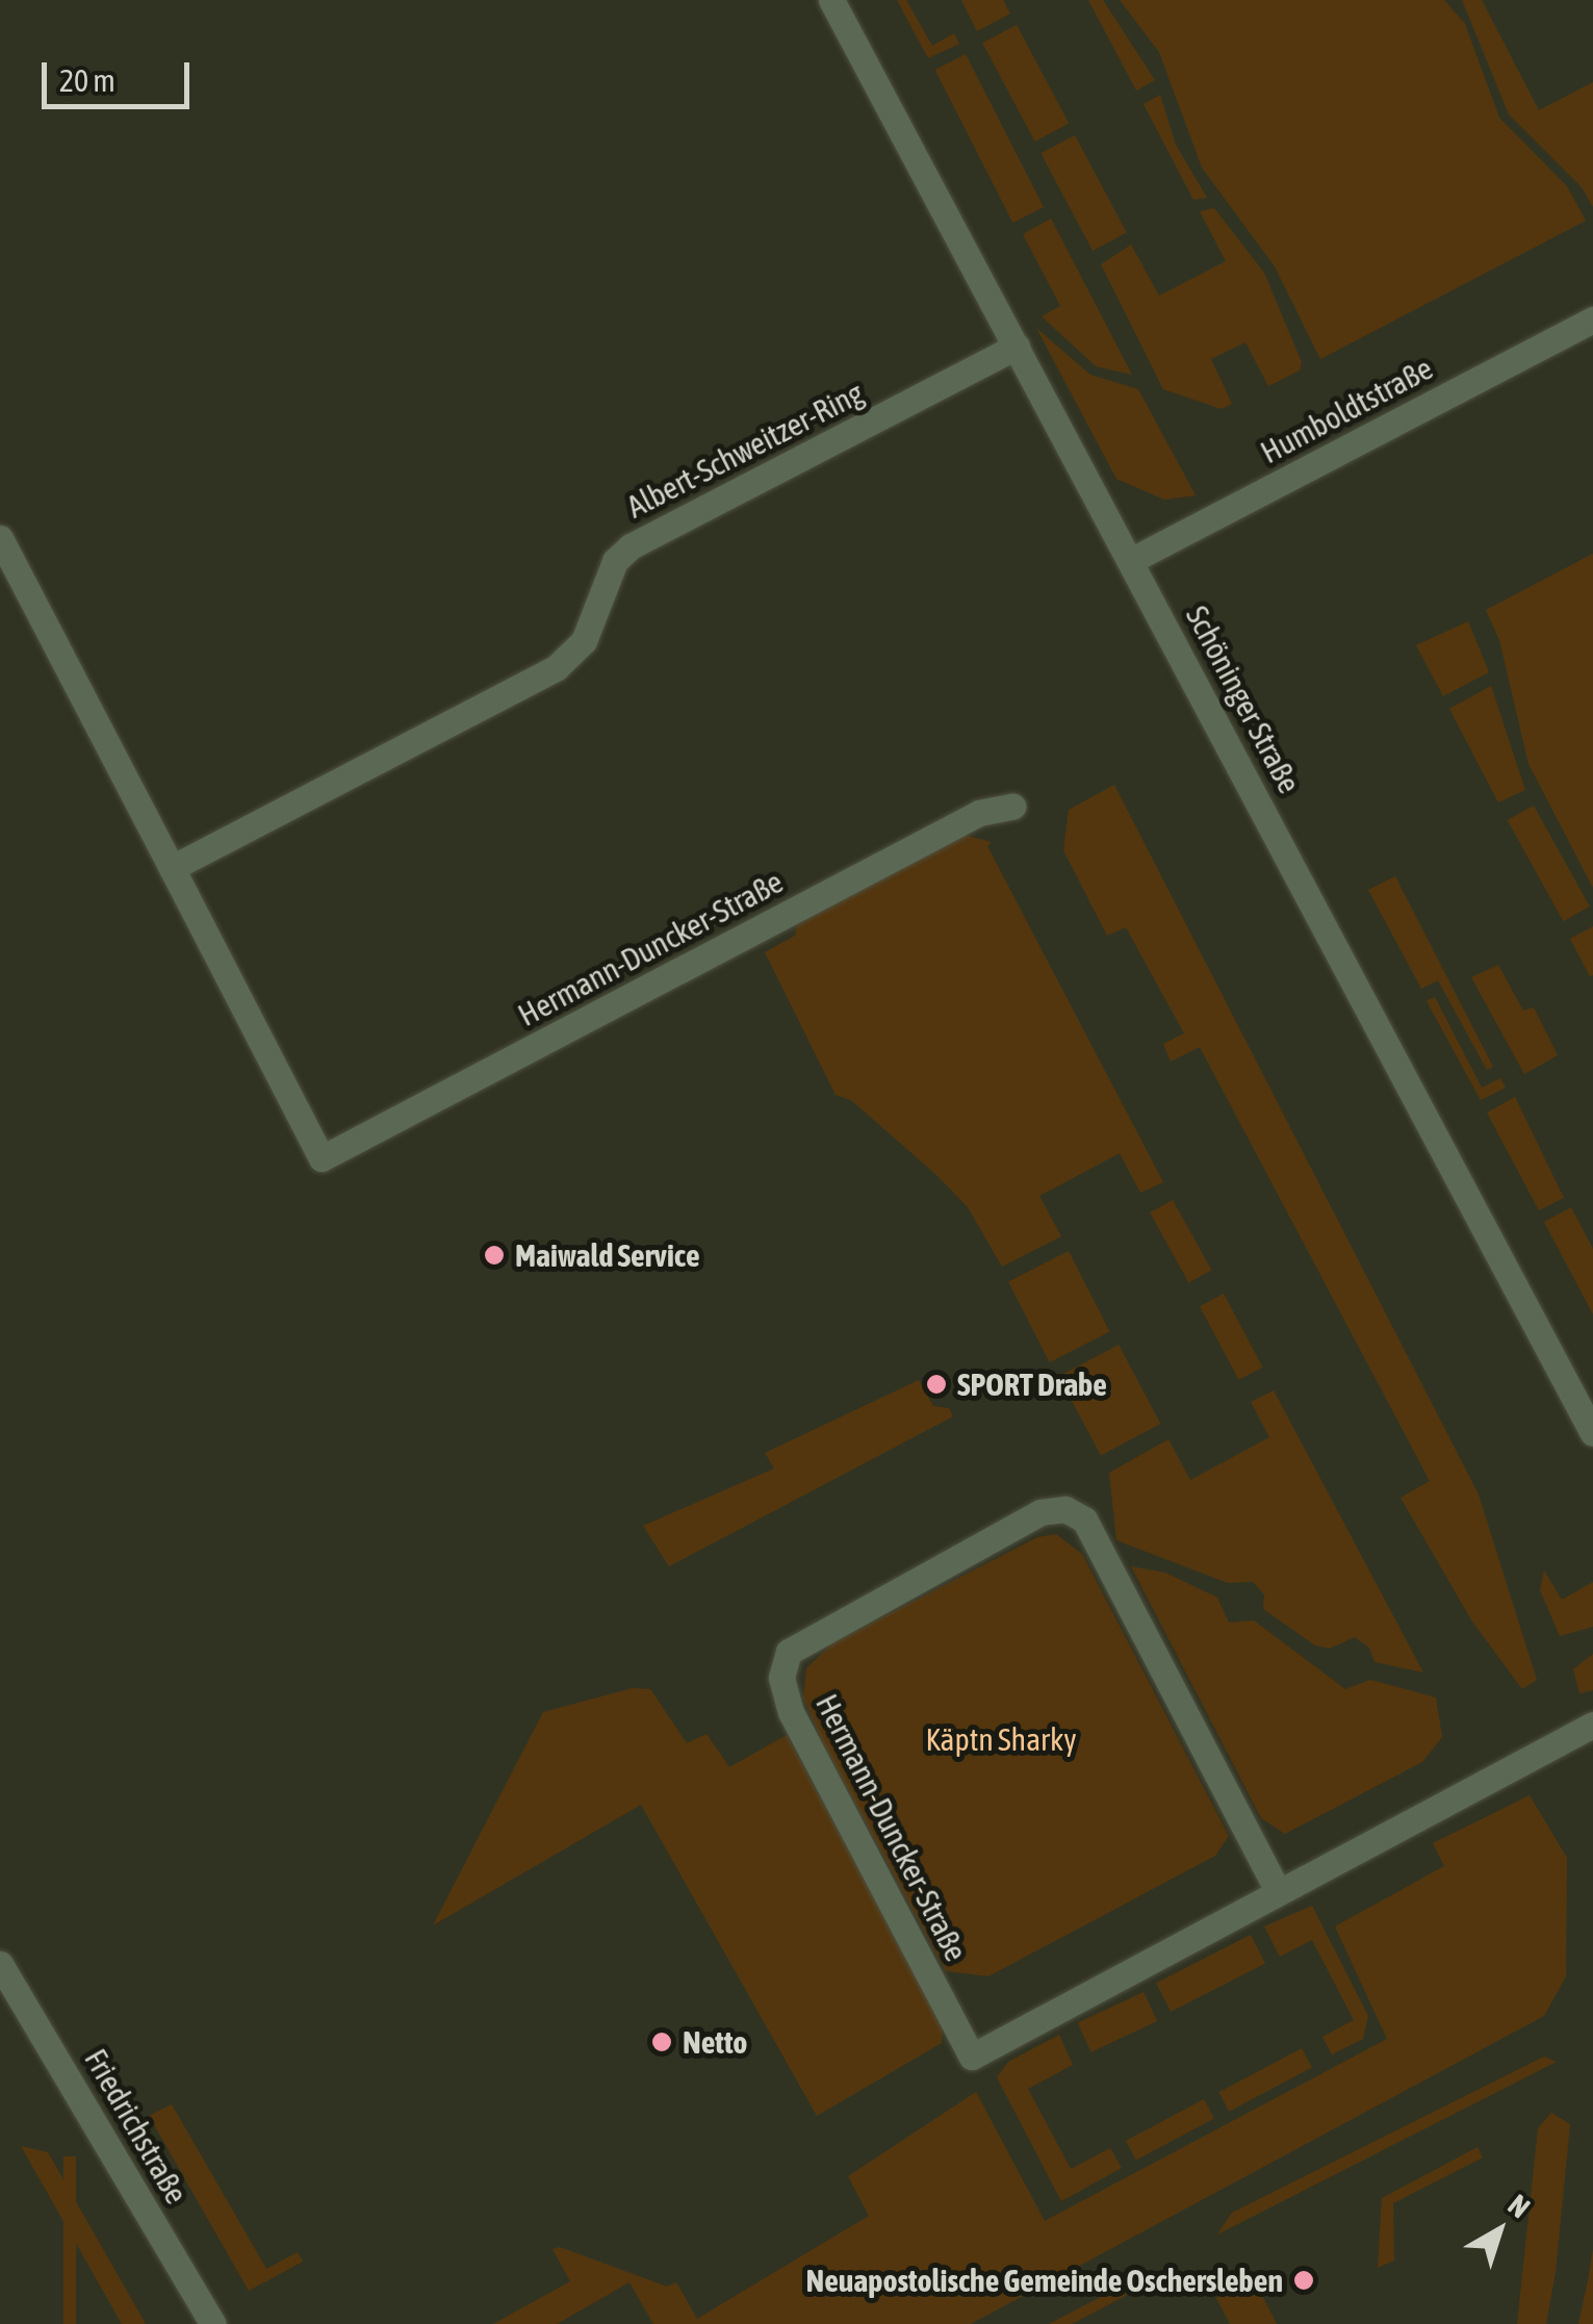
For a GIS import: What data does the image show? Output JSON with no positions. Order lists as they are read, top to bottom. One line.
{"streets":{"street":["Humboldtstraße","Albert-Schweitzer-Ring","Schöninger Straße","Hermann-Duncker-Straße","Friedrichstraße"]},"crossings":[["Humboldtstraße","Schöninger Straße"],["Albert-Schweitzer-Ring","Schöninger Straße"],["Albert-Schweitzer-Ring","Hermann-Duncker-Straße"]],"parks":["Käptn Sharky"],"places":["Maiwald Service","SPORT Drabe","Netto","Neuapostolische Gemeinde Oschersleben"],"scale_bar":"20 m","north":"top right"}
